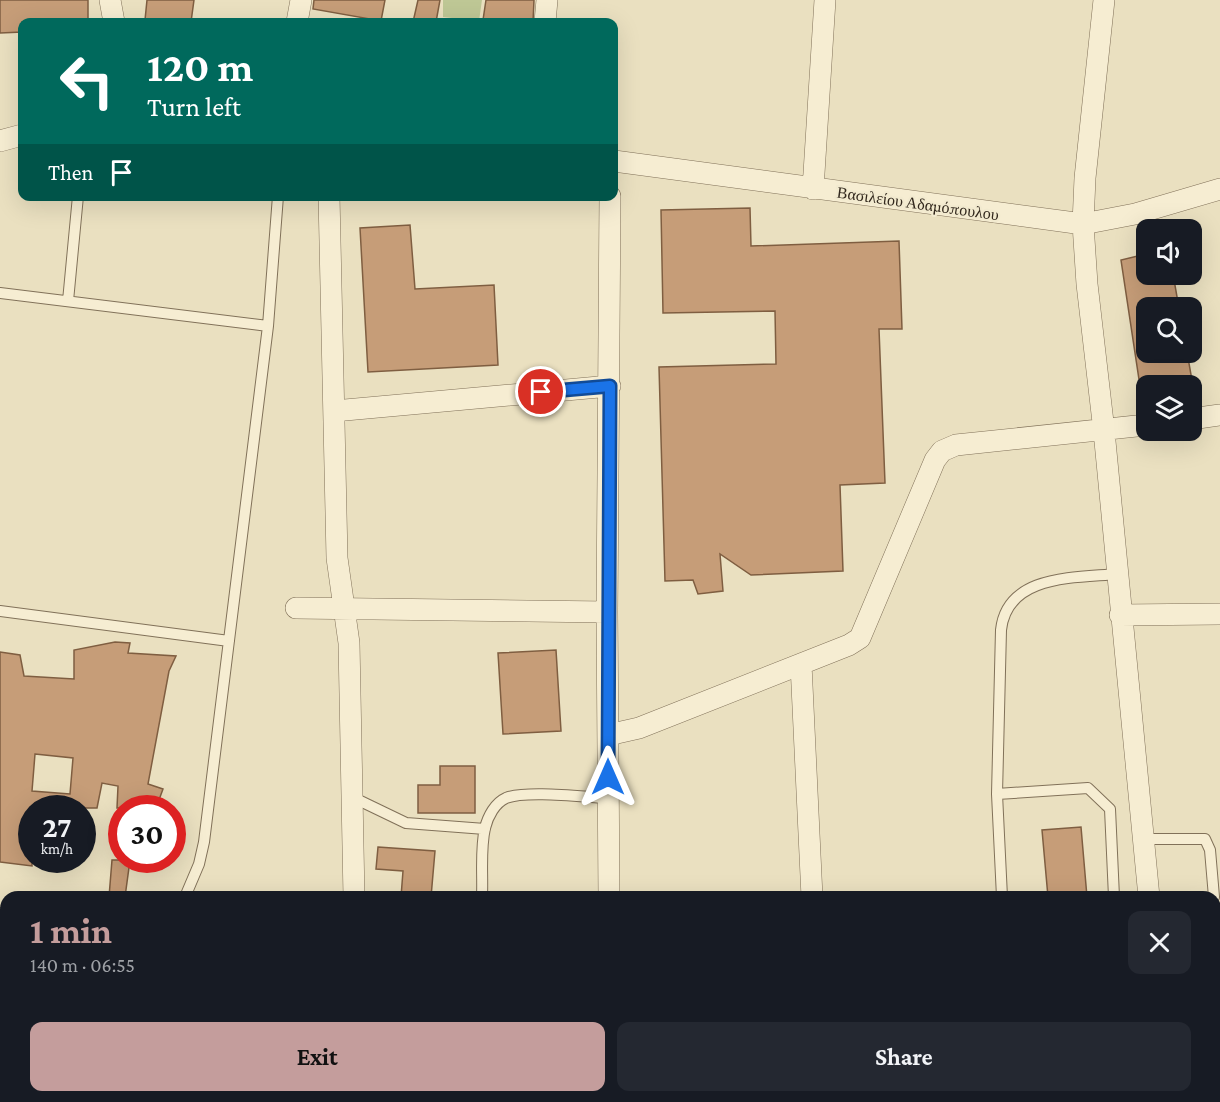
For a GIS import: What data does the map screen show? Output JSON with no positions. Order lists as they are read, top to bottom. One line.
{"streets":{"street":["Βασιλείου Αδαμόπουλου"]},"page":{"turn":["120 m","Turn left"],"then":"Then","speed":"27 km/h","limit":"30","heading":["1 min","140 m · 06:55"],"buttons":["Exit","Share"]}}
